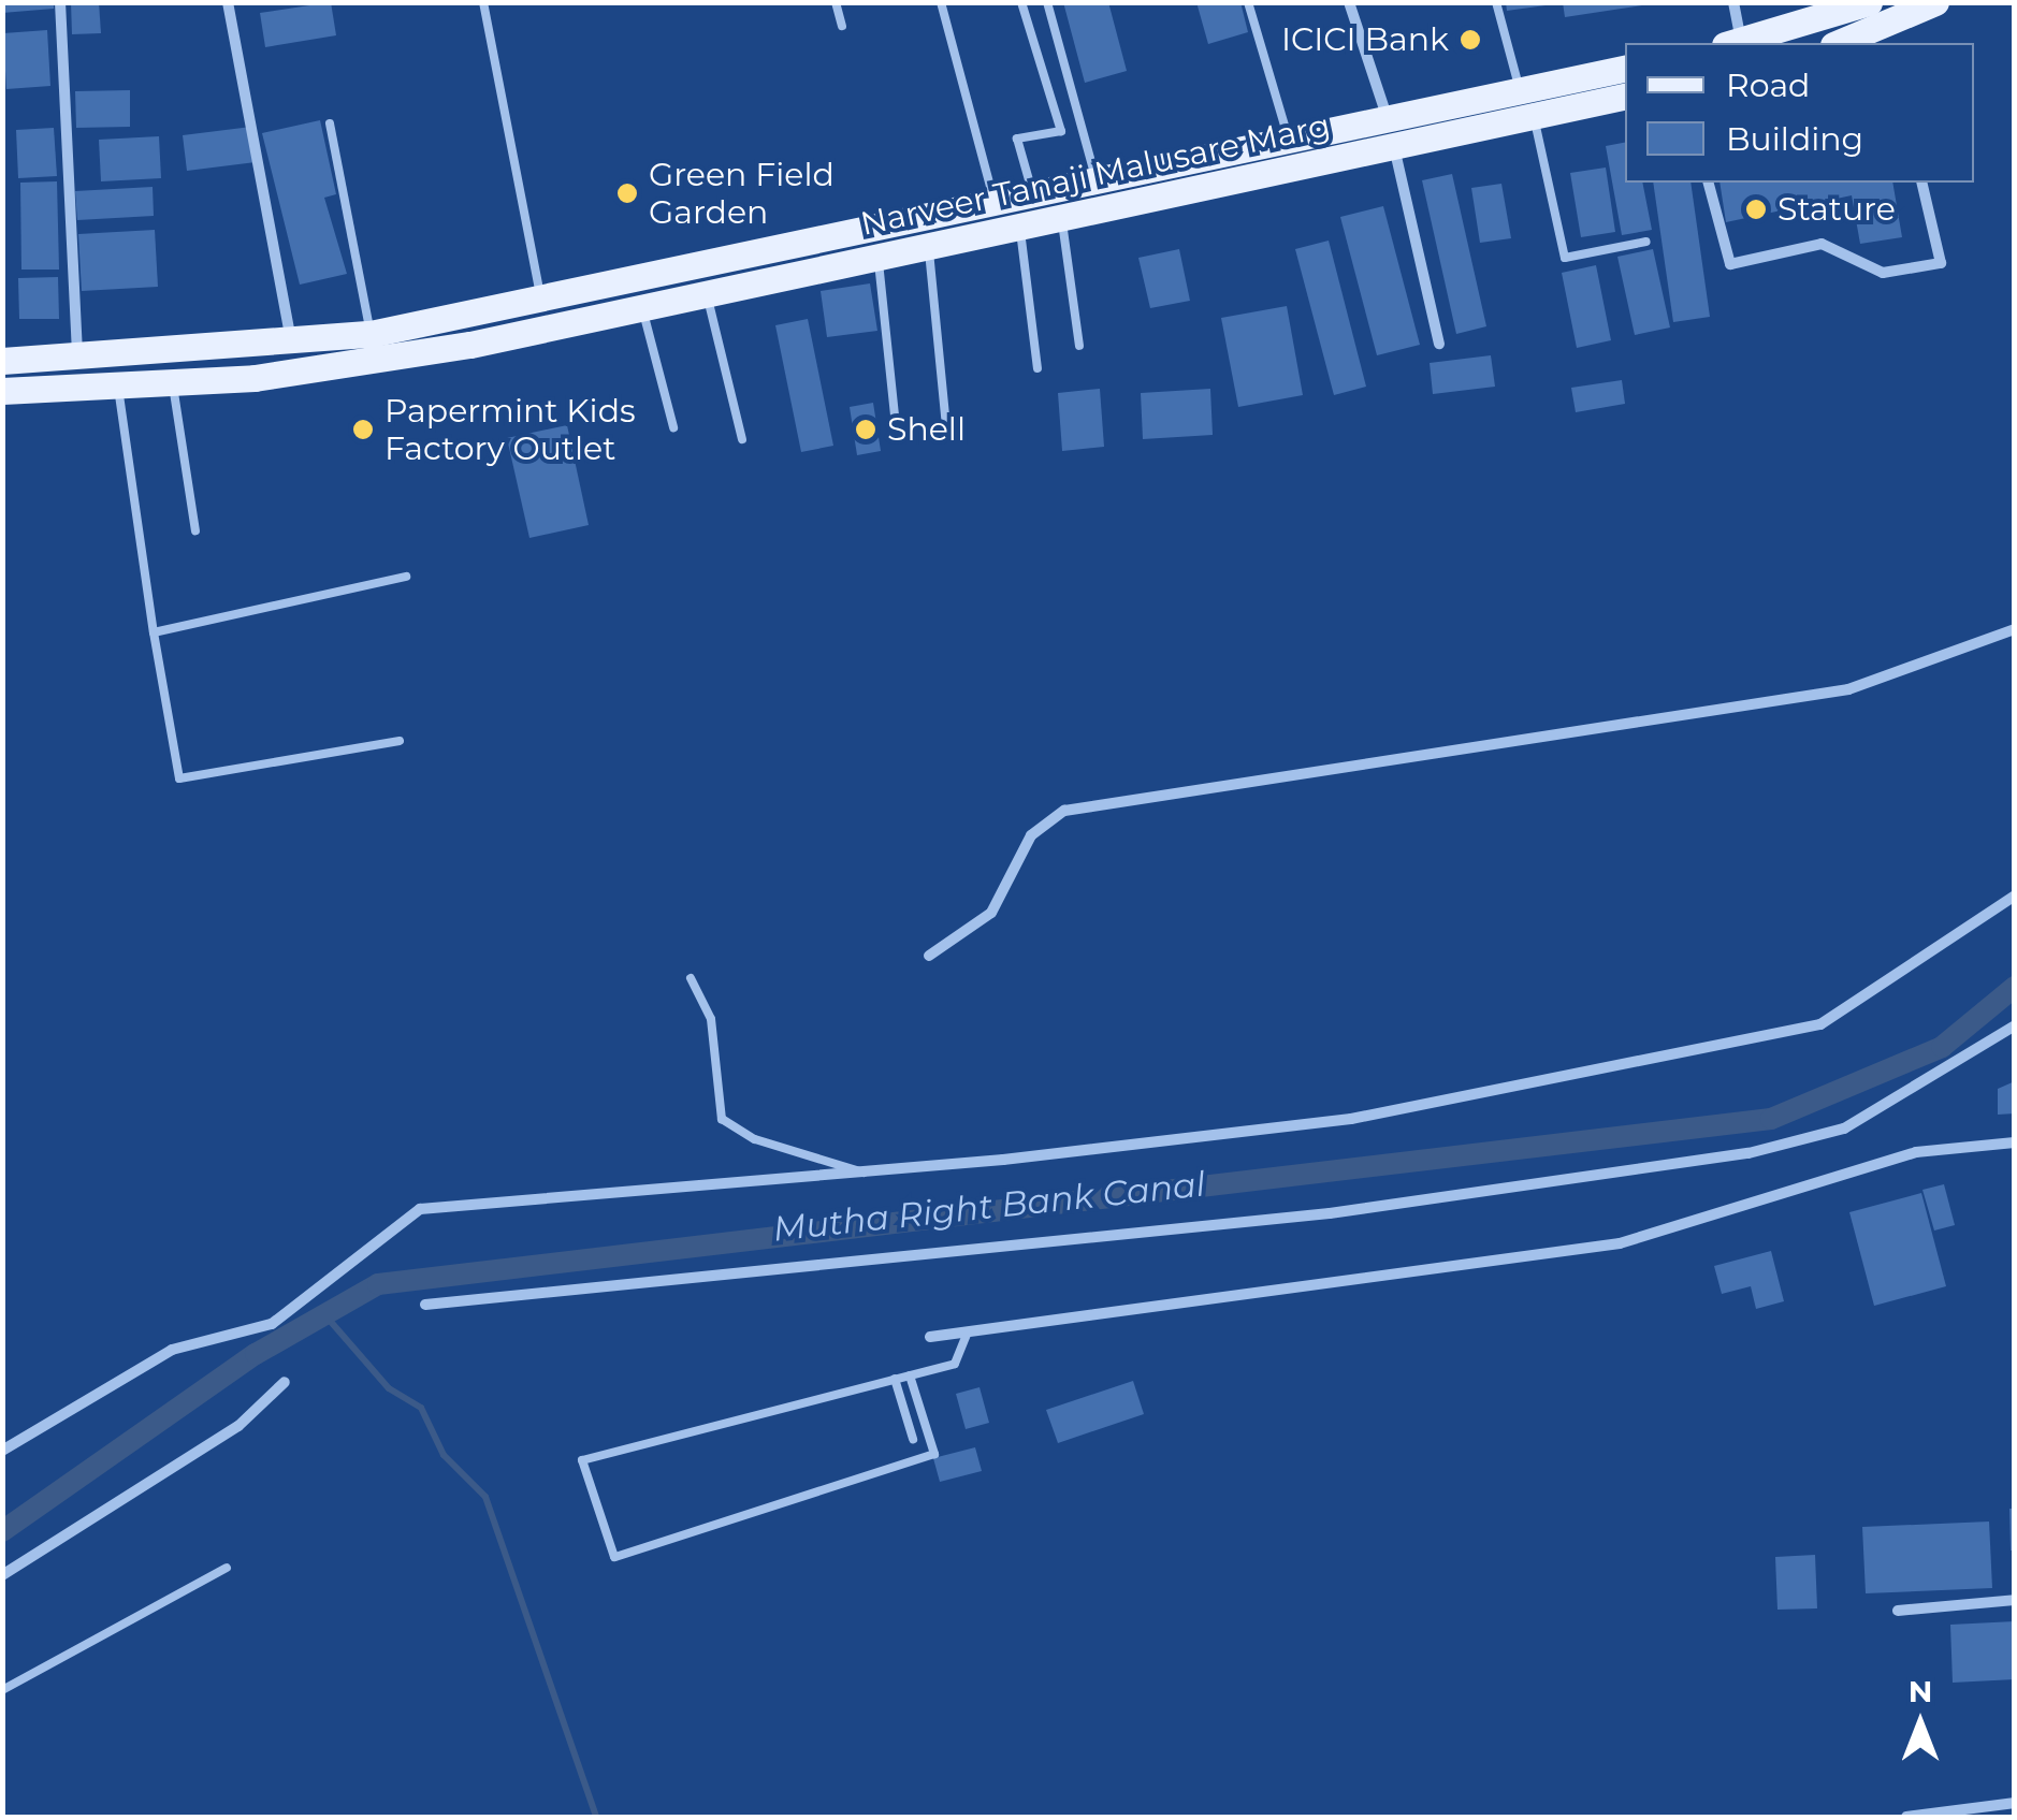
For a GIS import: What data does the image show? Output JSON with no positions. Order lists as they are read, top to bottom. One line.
{"streets":{"main road":["Narveer Tanaji Malusare Marg"]},"water":["Mutha Right Bank Canal"],"places":["ICICI Bank","Green Field Garden","Stature","Papermint Kids Factory Outlet","Shell"],"legend":["Road","Building"],"north":"top"}
